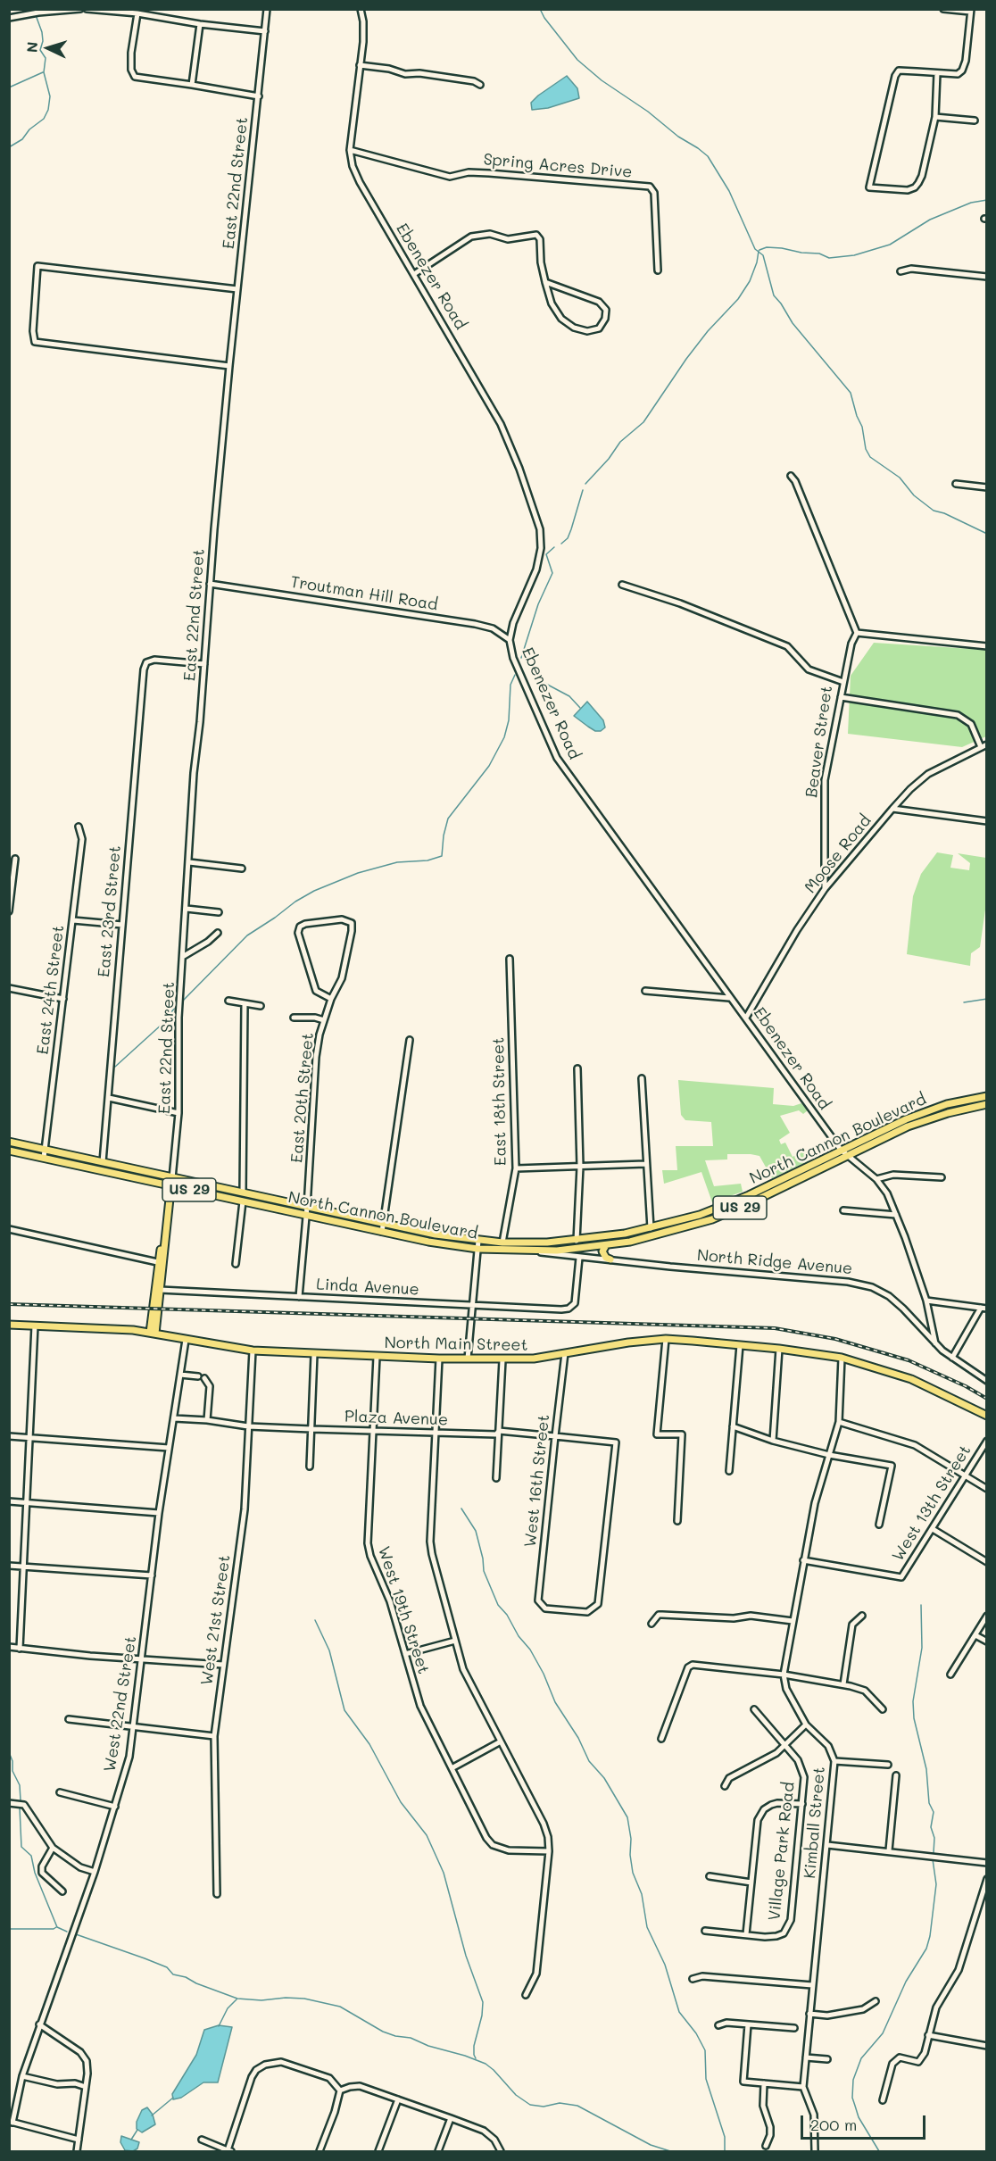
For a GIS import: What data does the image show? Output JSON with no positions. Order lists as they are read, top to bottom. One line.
{"streets":{"main road":["East 22nd Street","North Cannon Boulevard","US 29","North Main Street"],"street":["Spring Acres Drive","Ebenezer Road","Troutman Hill Road","Beaver Street","Moose Road","East 23rd Street","East 24th Street","East 20th Street","East 18th Street","North Ridge Avenue","Linda Avenue","Plaza Avenue","West 16th Street","West 13th Street","West 19th Street","West 21st Street","West 22nd Street","Kimball Street","Village Park Road"]},"crossings":[["Spring Acres Drive","Ebenezer Road"],["East 22nd Street","Troutman Hill Road"],["East 22nd Street","East 23rd Street"],["East 22nd Street","North Cannon Boulevard"],["East 22nd Street","Linda Avenue"],["East 22nd Street","North Main Street"],["Ebenezer Road","Troutman Hill Road"],["Ebenezer Road","Moose Road"],["Ebenezer Road","North Cannon Boulevard"],["Ebenezer Road","North Ridge Avenue"],["Beaver Street","Moose Road"],["East 23rd Street","North Cannon Boulevard"],["East 24th Street","North Cannon Boulevard"],["East 20th Street","North Cannon Boulevard"],["East 20th Street","Linda Avenue"],["East 18th Street","North Cannon Boulevard"],["North Cannon Boulevard","North Ridge Avenue"],["North Ridge Avenue","Linda Avenue"],["North Main Street","West 16th Street"],["North Main Street","West 19th Street"],["North Main Street","West 21st Street"],["North Main Street","West 22nd Street"],["North Main Street","Kimball Street"],["Plaza Avenue","West 16th Street"],["Plaza Avenue","West 19th Street"],["Plaza Avenue","West 21st Street"],["Plaza Avenue","West 22nd Street"],["West 13th Street","Kimball Street"]],"scale_bar":"200 m","north":"left"}
